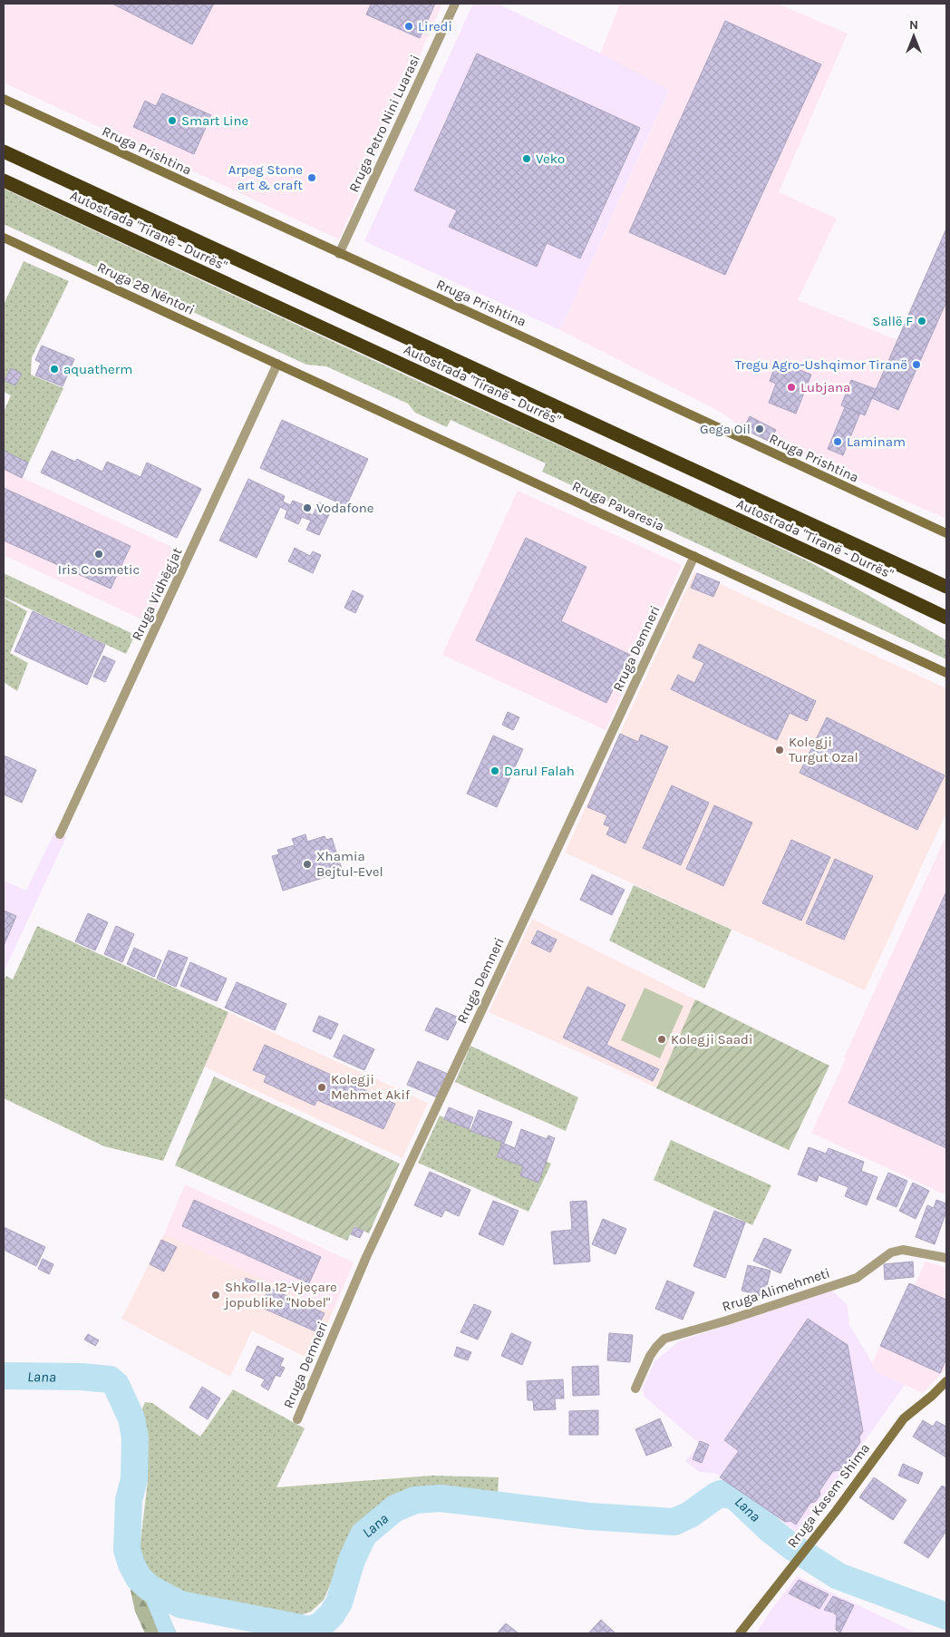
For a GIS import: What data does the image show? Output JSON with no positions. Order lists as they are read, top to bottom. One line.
{"streets":{"highway":["Autostrada \"Tiranë - Durrës\""],"main road":["Rruga Prishtina","Rruga 28 Nëntori","Rruga Pavaresia","Rruga Kasem Shima"],"street":["Rruga Petro Nini Luarasi","Rruga Vidhëgjat","Rruga Demneri","Rruga Alimehmeti"]},"crossings":[["Rruga Petro Nini Luarasi","Rruga Prishtina"],["Rruga 28 Nëntori","Rruga Pavaresia"],["Rruga 28 Nëntori","Rruga Vidhëgjat"],["Rruga Pavaresia","Rruga Vidhëgjat"],["Rruga Pavaresia","Rruga Demneri"]],"water":["Lana"],"places":["Liredi","Smart Line","Veko","Arpeg Stone art & craft","Sallë F","Tregu Agro-Ushqimor Tiranë","aquatherm","Lubjana","Gega Oil","Laminam","Vodafone","Iris Cosmetic","Kolegji Turgut Ozal","Darul Falah","Xhamia Bejtul-Evel","Kolegji Saadi","Kolegji Mehmet Akif","Shkolla 12-Vjeçare jopublike \"Nobel\""],"north":"top"}
